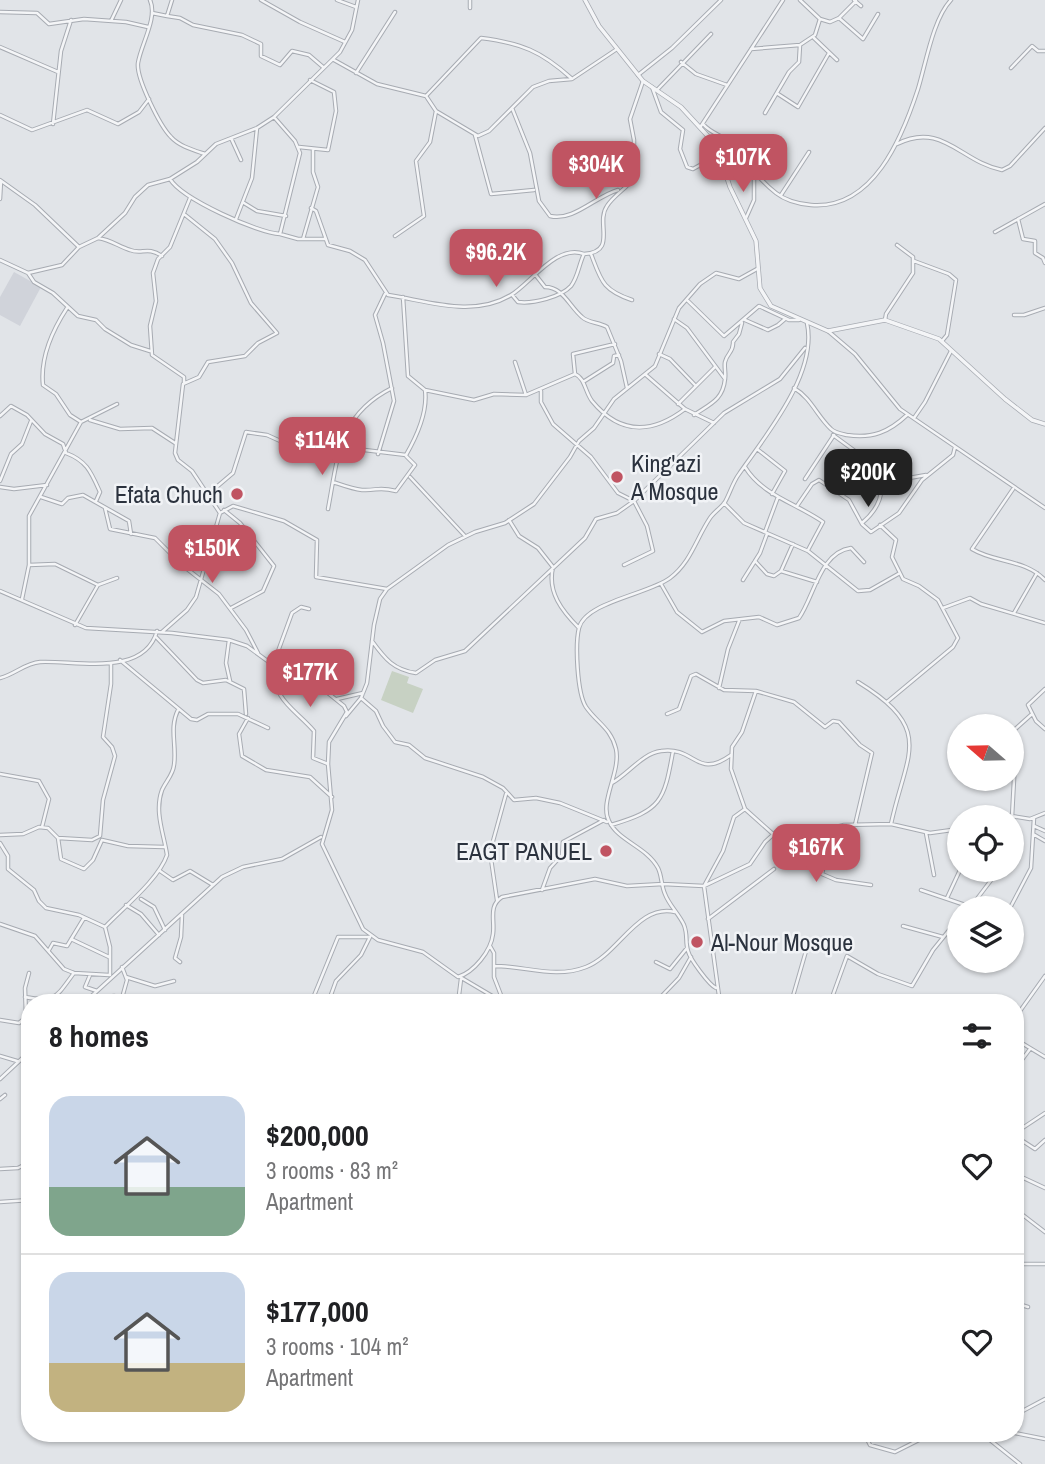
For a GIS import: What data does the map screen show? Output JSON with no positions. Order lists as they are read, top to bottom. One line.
{"places":["King'azi A Mosque","Efata Chuch","EAGT PANUEL","Al-Nour Mosque"],"north":"left","page":{"price":["$107K","$304K","$96.2K","$114K","$200K","$150K","$177K","$167K"],"heading":"8 homes","list":[{"name":"$200,000","note":"3 rooms · 83 m² · Apartment"},{"name":"$177,000","note":"3 rooms · 104 m² · Apartment"}]}}
